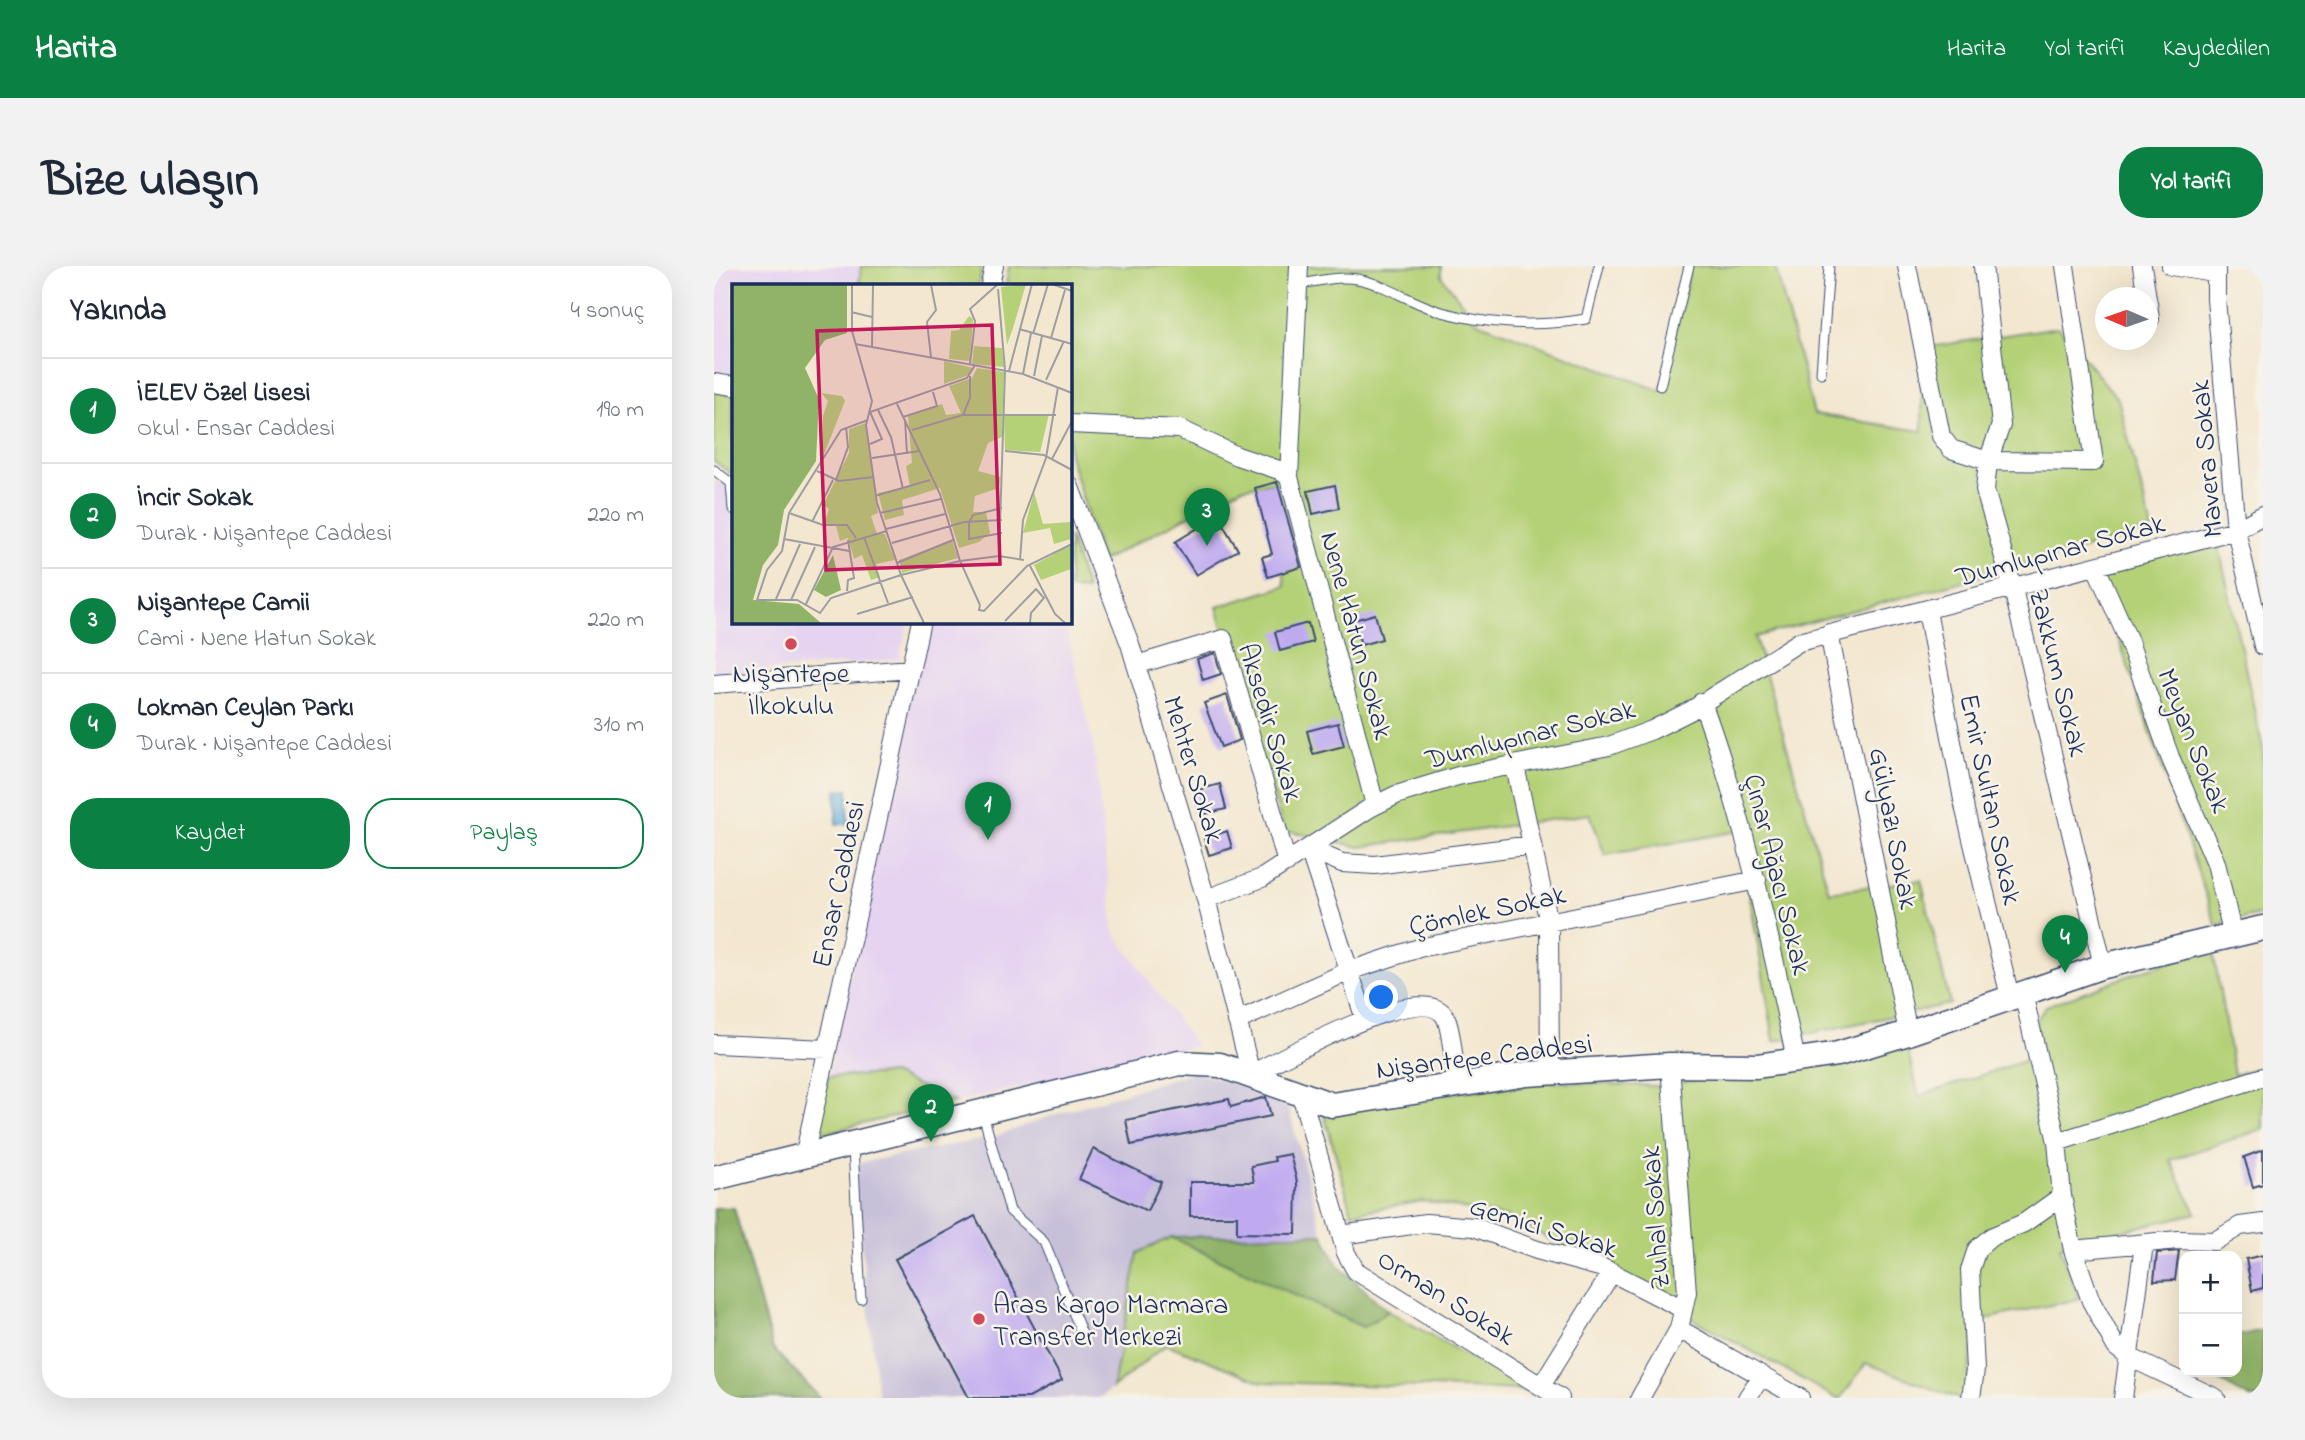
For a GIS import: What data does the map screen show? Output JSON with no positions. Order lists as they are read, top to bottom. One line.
{"streets":{"street":["Mavera Sokak","Dumlupınar Sokak","Nene Hatun Sokak","Zakkum Sokak","Aksedir Sokak","Meyan Sokak","Mehter Sokak","Emir Sultan Sokak","Gülyazı Sokak","Çınar Ağacı Sokak","Ensar Caddesi","Çömlek Sokak","Nişantepe Caddesi","Zuhal Sokak","Gemici Sokak","Orman Sokak"]},"crossings":[["Mavera Sokak","Dumlupınar Sokak"],["Dumlupınar Sokak","Nene Hatun Sokak"],["Dumlupınar Sokak","Zakkum Sokak"],["Dumlupınar Sokak","Aksedir Sokak"],["Dumlupınar Sokak","Meyan Sokak"],["Dumlupınar Sokak","Mehter Sokak"],["Dumlupınar Sokak","Emir Sultan Sokak"],["Dumlupınar Sokak","Gülyazı Sokak"],["Dumlupınar Sokak","Çınar Ağacı Sokak"],["Zakkum Sokak","Nişantepe Caddesi"],["Aksedir Sokak","Mehter Sokak"],["Meyan Sokak","Nişantepe Caddesi"],["Mehter Sokak","Çömlek Sokak"],["Mehter Sokak","Nişantepe Caddesi"],["Emir Sultan Sokak","Nişantepe Caddesi"],["Gülyazı Sokak","Nişantepe Caddesi"],["Çınar Ağacı Sokak","Çömlek Sokak"],["Çınar Ağacı Sokak","Nişantepe Caddesi"],["Ensar Caddesi","Nişantepe Caddesi"],["Nişantepe Caddesi","Zuhal Sokak"],["Nişantepe Caddesi","Orman Sokak"],["Zuhal Sokak","Gemici Sokak"],["Gemici Sokak","Orman Sokak"]],"places":["Nişantepe İlkokulu","Aras Kargo Marmara Transfer Merkezi"],"north":"left","page":{"header":"Harita","nav":["Harita","Yol tarifi","Kaydedilen"],"title":"Bize ulaşın","buttons":["Yol tarifi",["Kaydet","Paylaş"]],"heading":["Yakında","4 sonuç"],"list":[{"mark":"1","name":"İELEV Özel Lisesi","note":"Okul · Ensar Caddesi","value":"190 m"},{"mark":"2","name":"İncir Sokak","note":"Durak · Nişantepe Caddesi","value":"220 m"},{"mark":"3","name":"Nişantepe Camii","note":"Cami · Nene Hatun Sokak","value":"220 m"},{"mark":"4","name":"Lokman Ceylan Parkı","note":"Durak · Nişantepe Caddesi","value":"310 m"}],"pins":["3","1","4","2"],"map_buttons":["+","−"]}}
